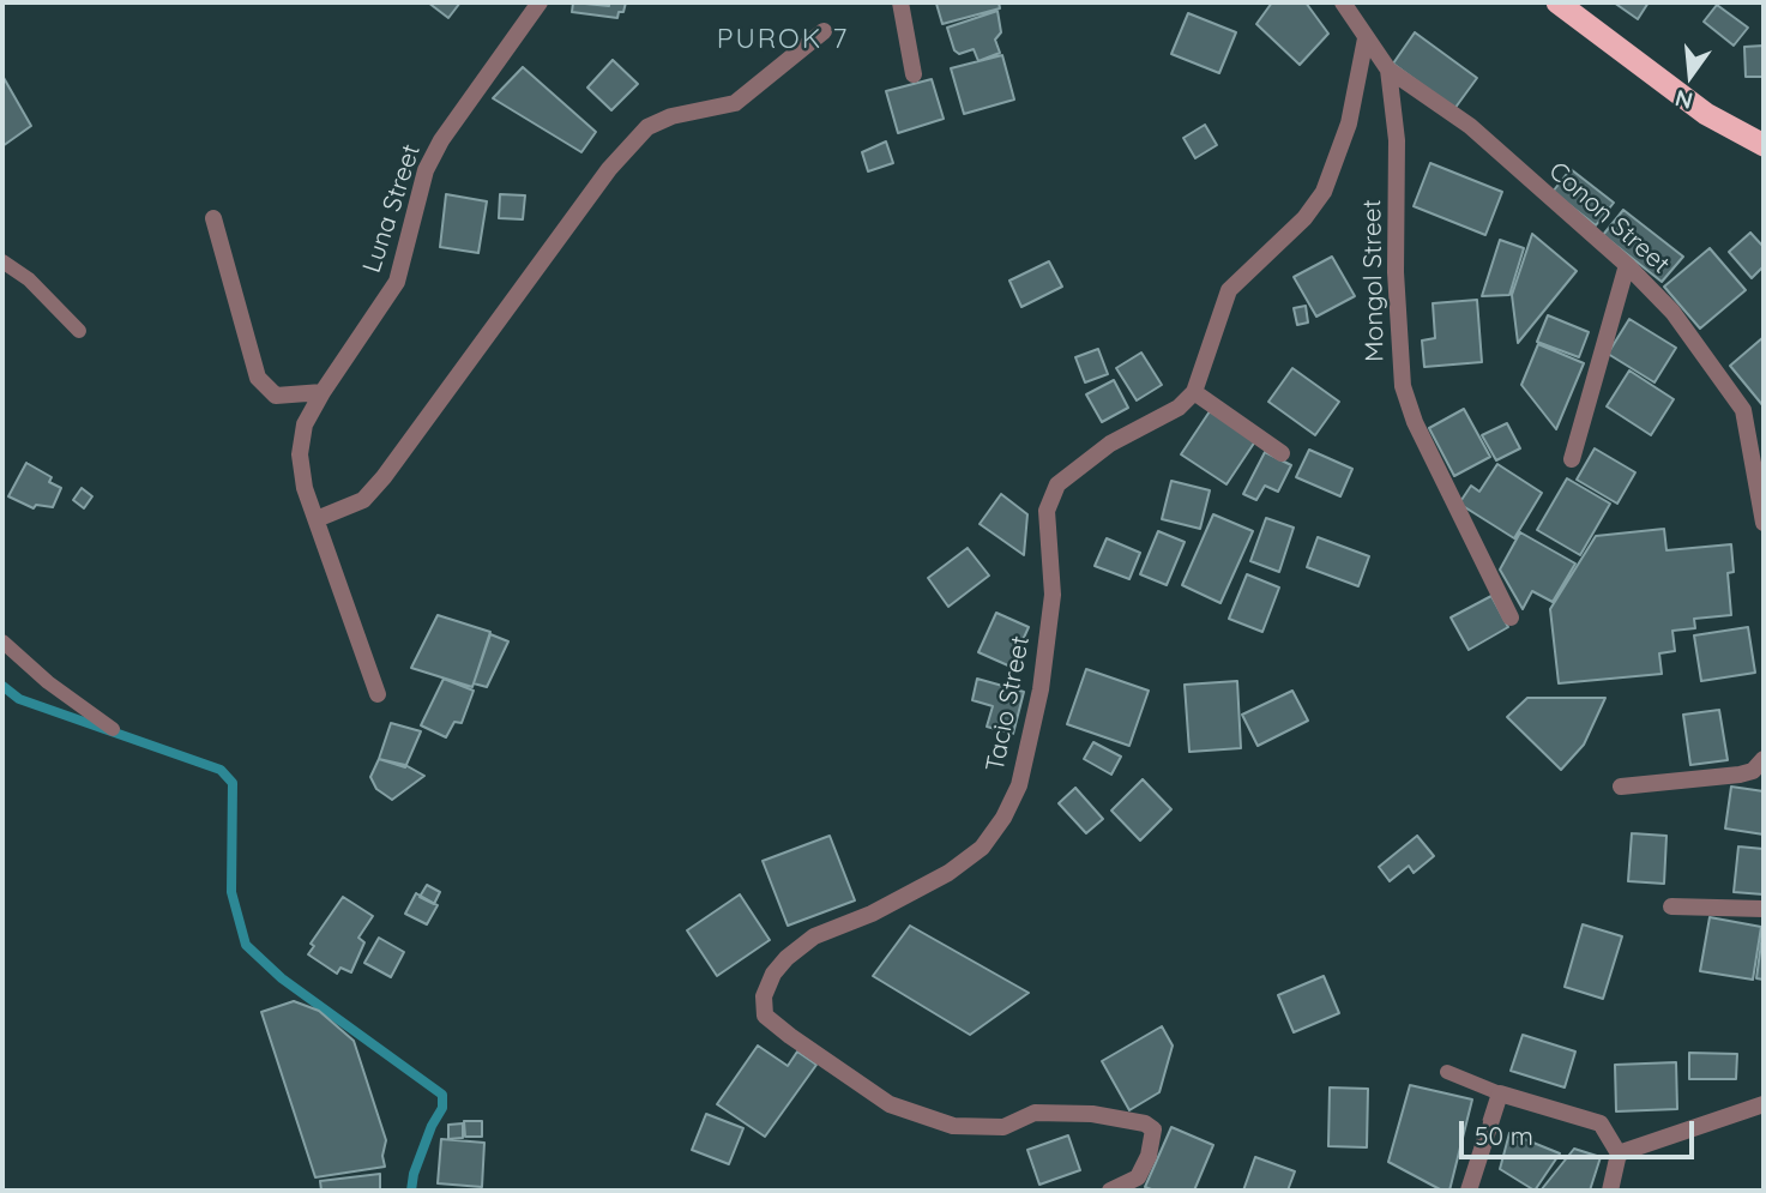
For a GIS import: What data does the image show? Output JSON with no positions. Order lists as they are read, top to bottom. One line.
{"streets":{"street":["Luna Street","Conon Street","Mongol Street","Tacio Street"]},"crossings":[["Conon Street","Mongol Street"]],"districts":["PUROK 7"],"scale_bar":"50 m","north":"bottom"}
